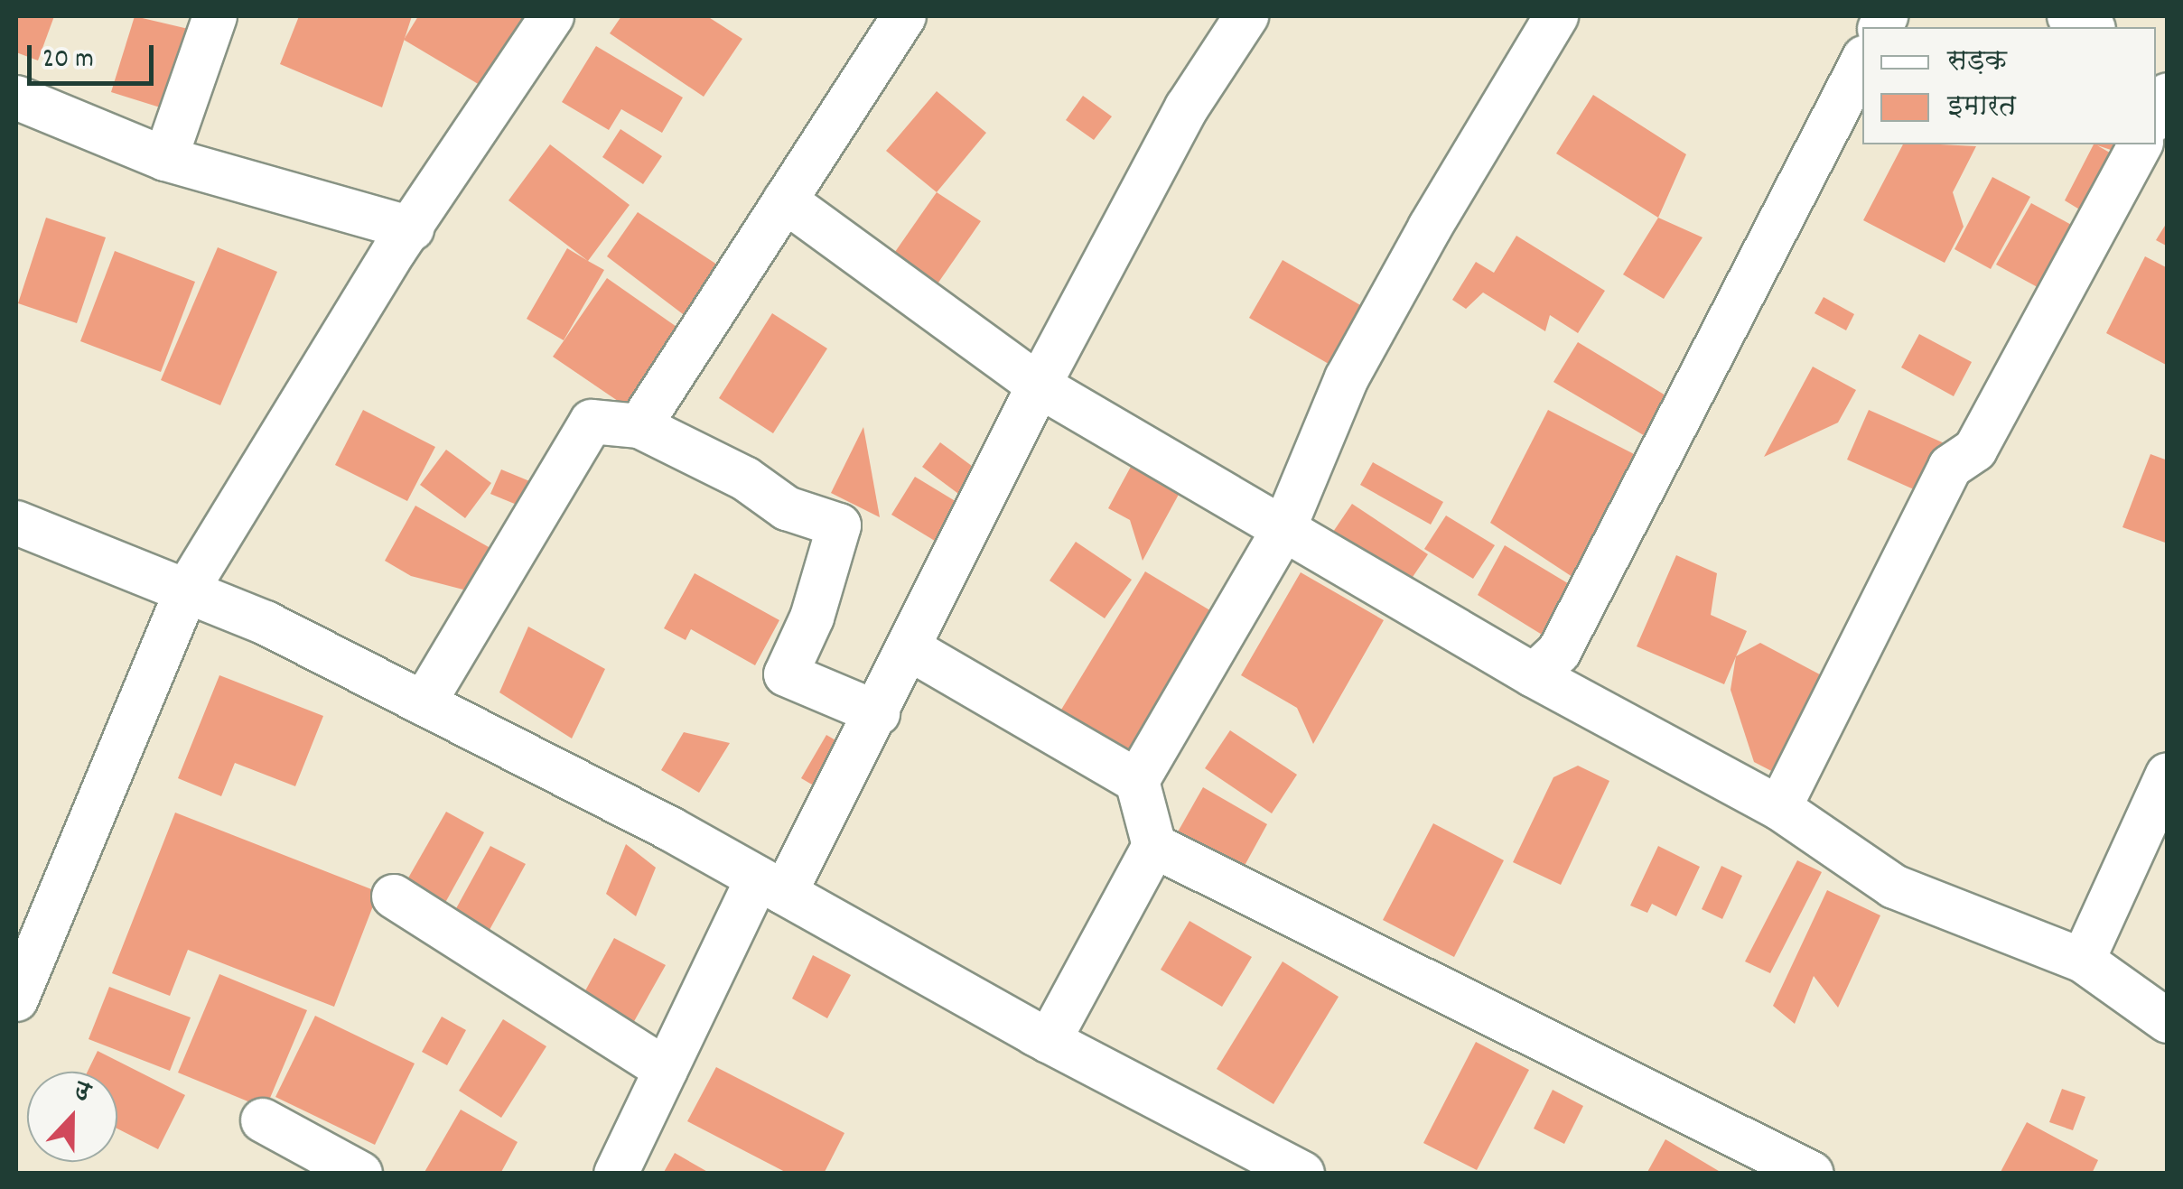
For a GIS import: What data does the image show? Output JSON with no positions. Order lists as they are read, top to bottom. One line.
{"legend":["सड़क","इमारत"],"scale_bar":"20 m","north":"top"}
